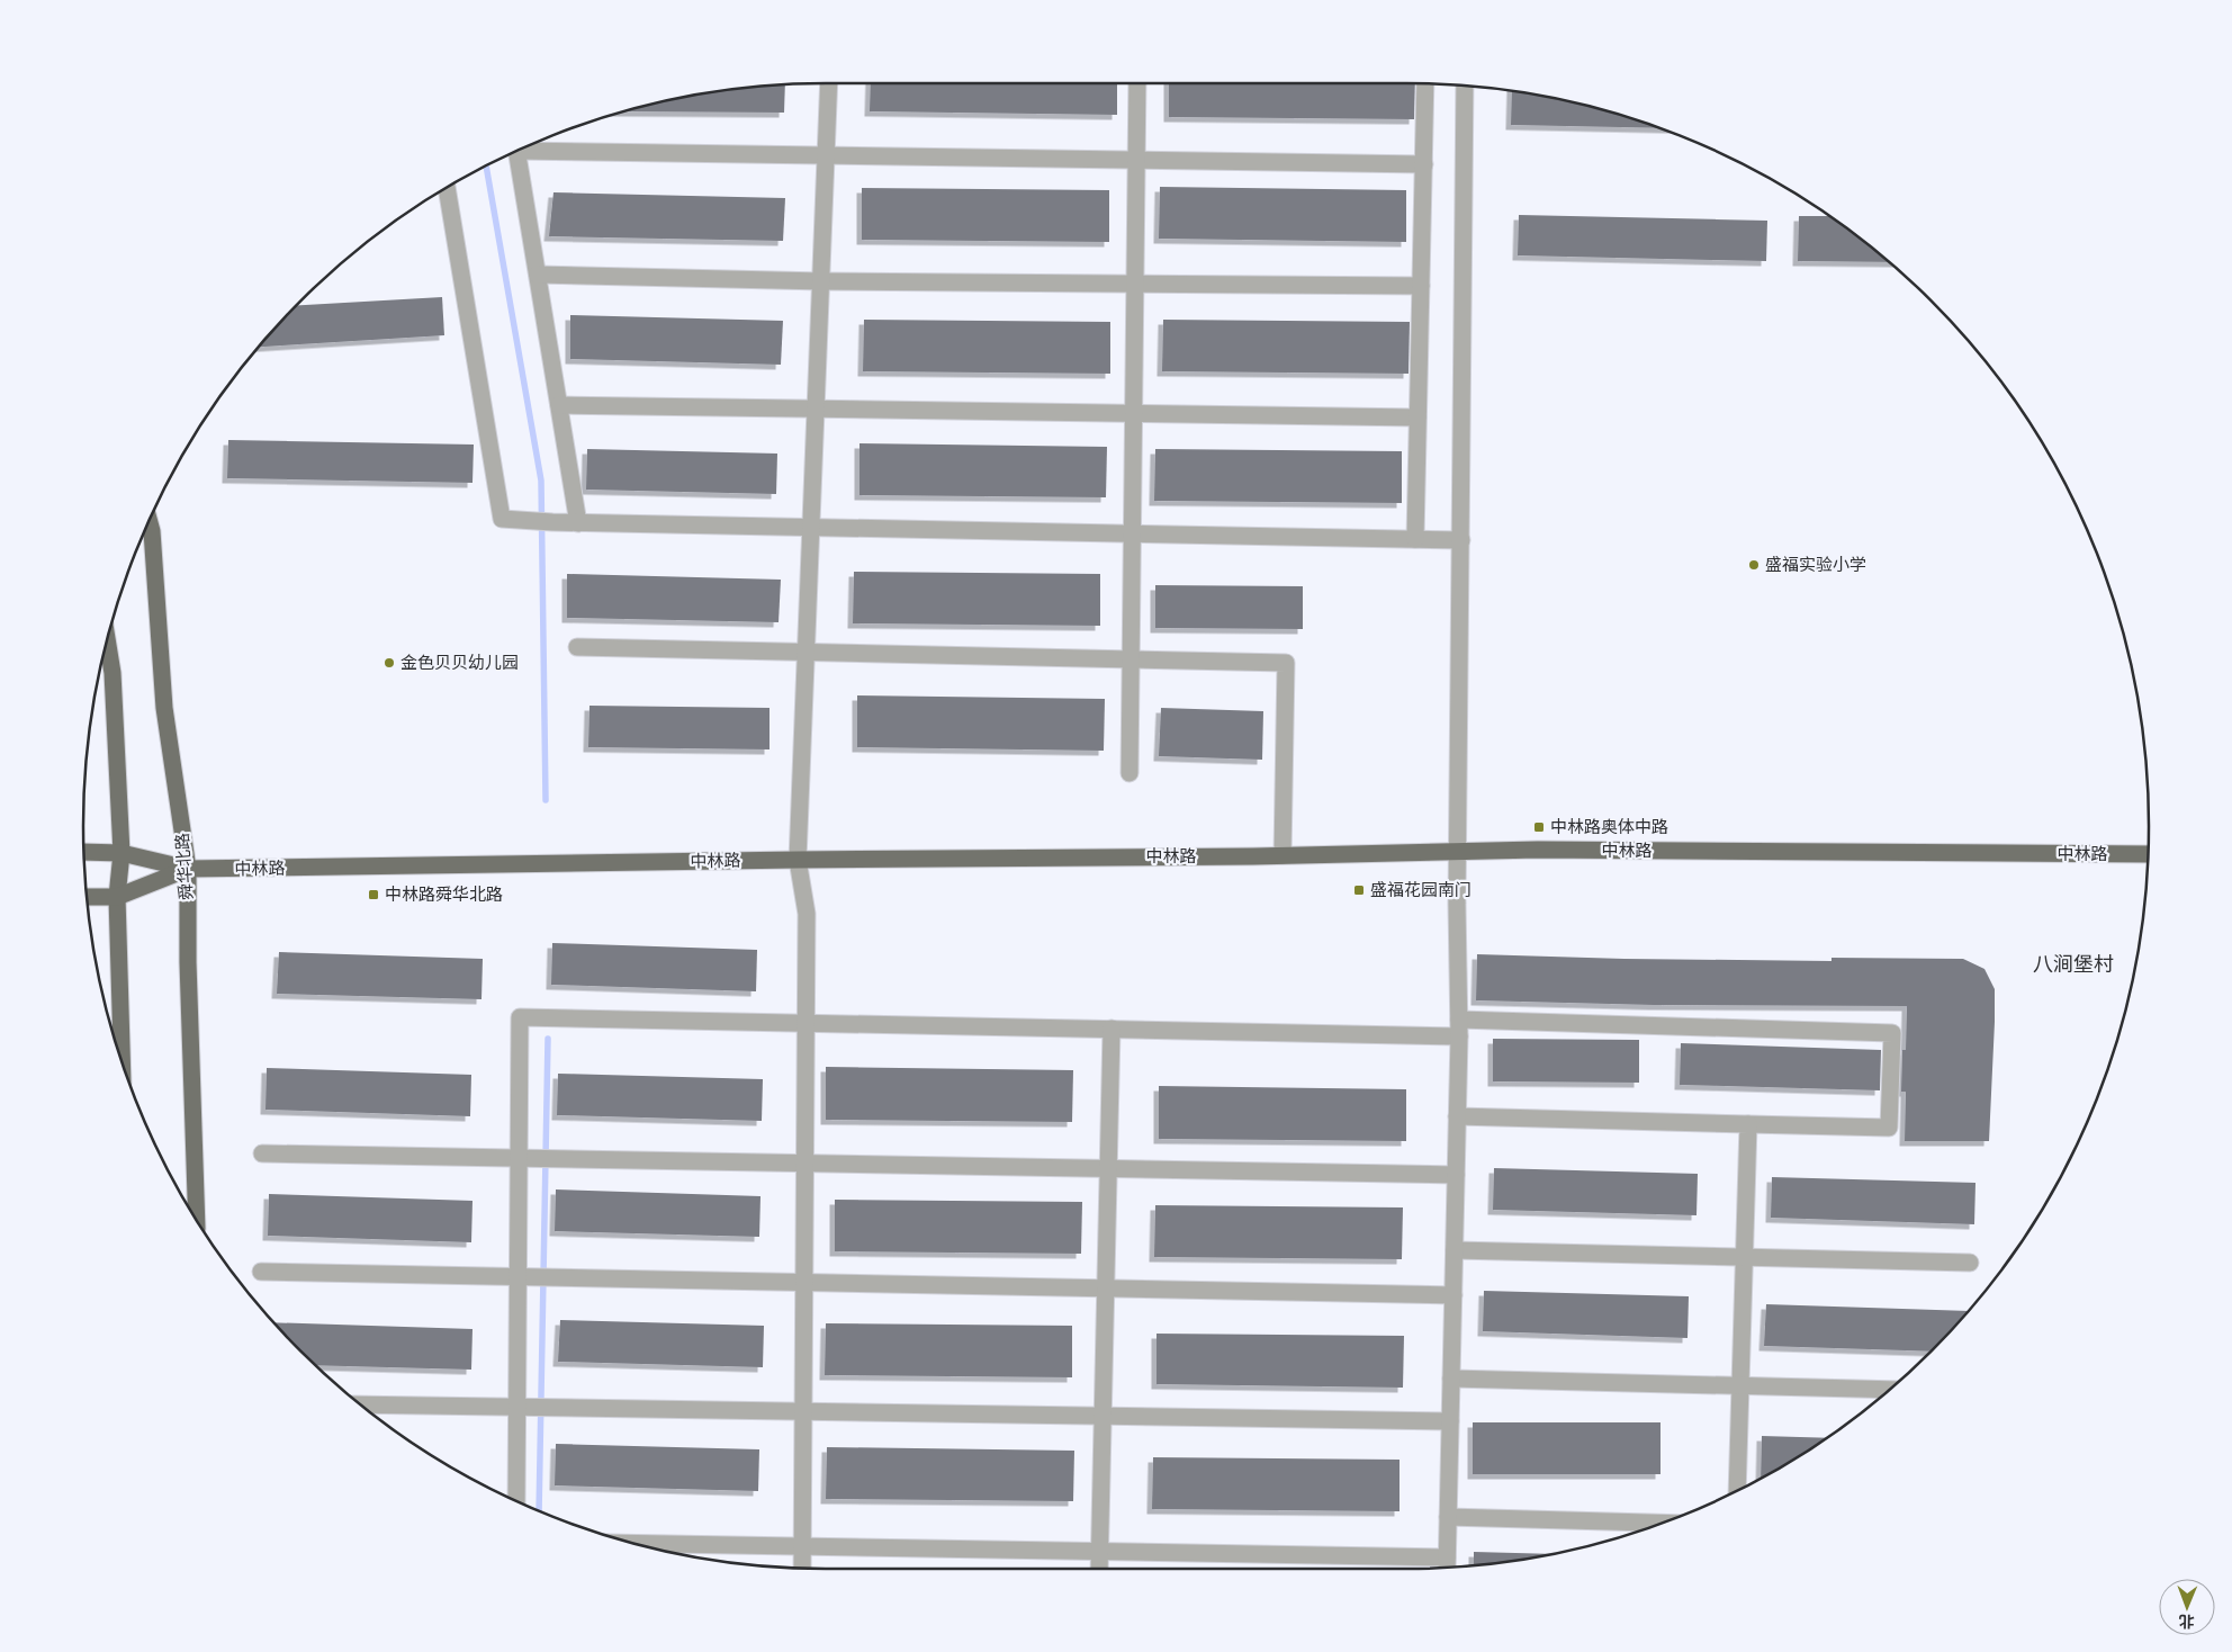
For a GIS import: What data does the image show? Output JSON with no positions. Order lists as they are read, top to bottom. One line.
{"streets":{"main road":["中林路","舜华北路"]},"crossings":[["中林路","舜华北路"]],"districts":["八涧堡村"],"places":{"other":["盛福实验小学","金色贝贝幼儿园"],"transit":["中林路奥体中路","盛福花园南门","中林路舜华北路"]},"north":"bottom"}
